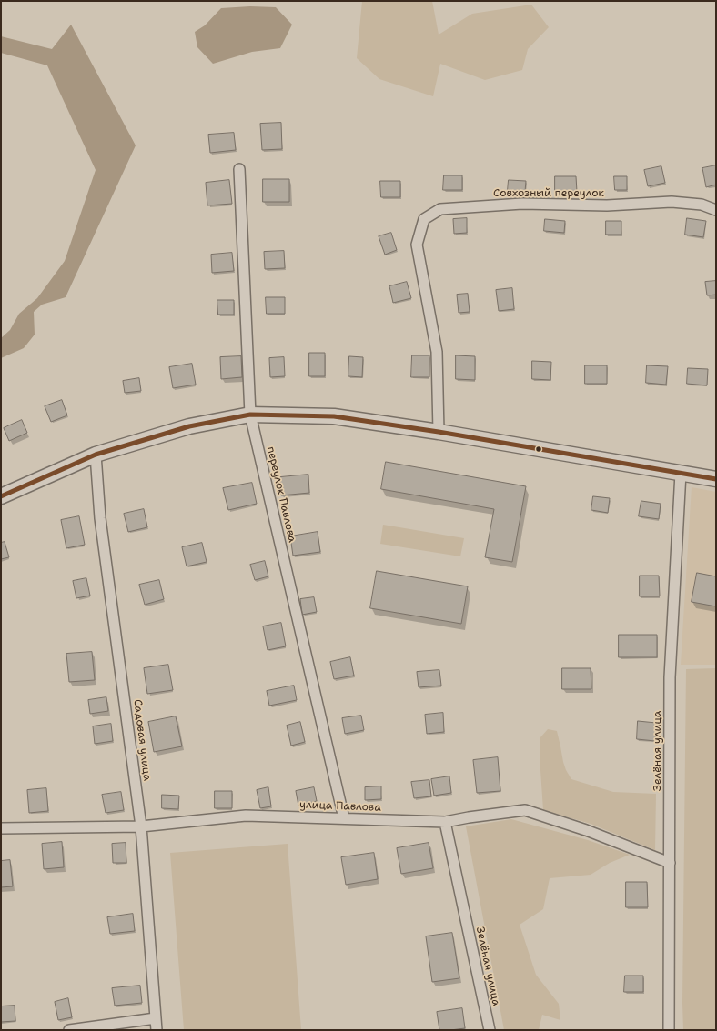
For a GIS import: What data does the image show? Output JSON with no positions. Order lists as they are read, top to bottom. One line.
{"streets":{"street":["Совхозный переулок","переулок Павлова","Садовая улица","Зелёная улица","улица Павлова"]},"crossings":[["переулок Павлова","улица Павлова"],["Садовая улица","улица Павлова"],["Зелёная улица","улица Павлова"]]}
